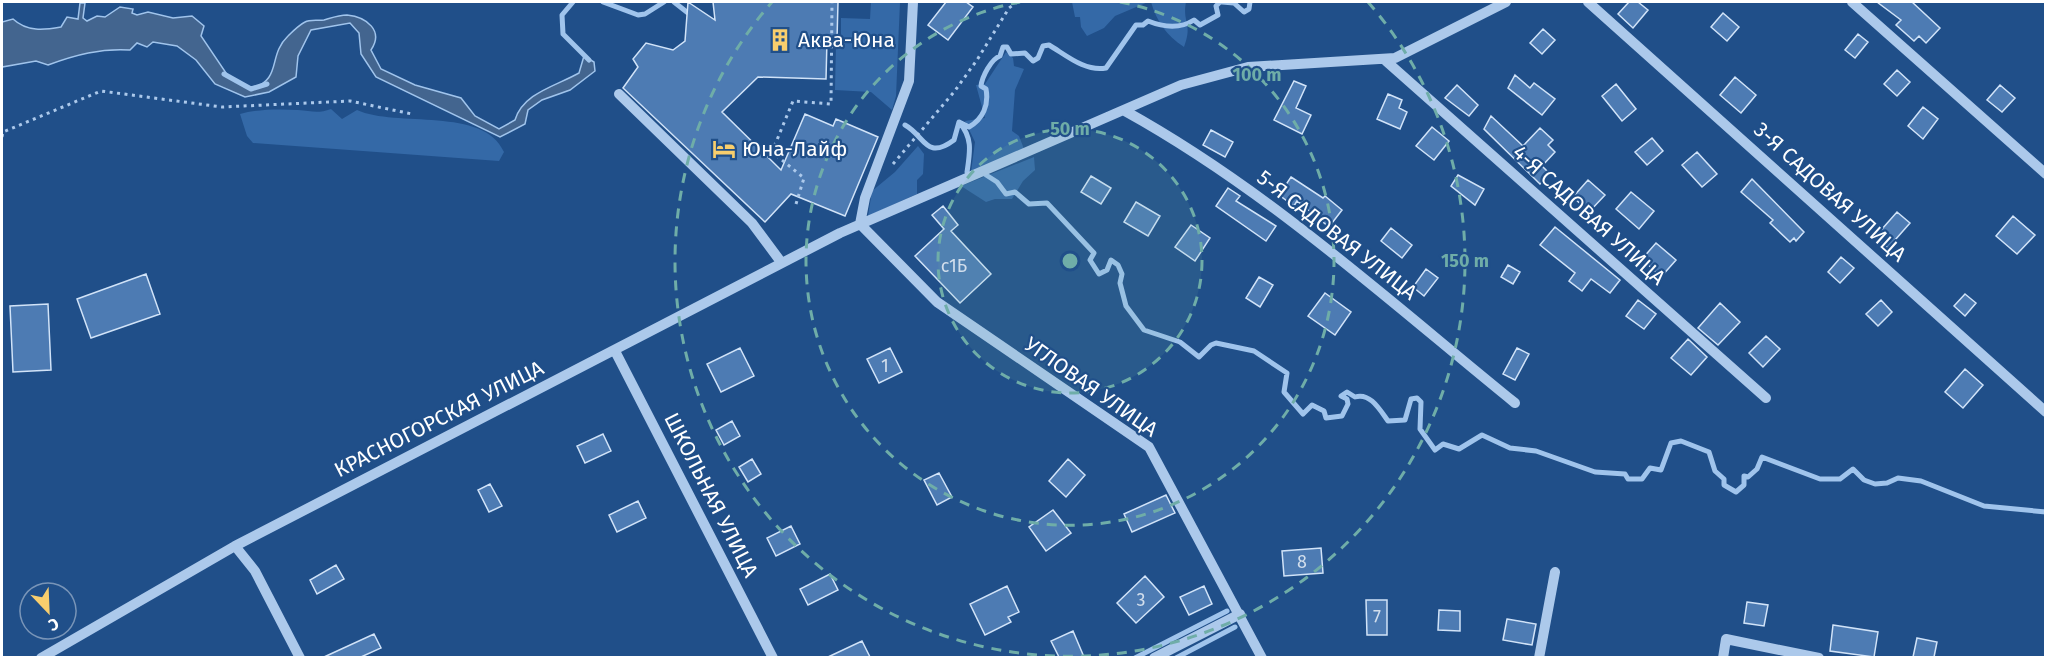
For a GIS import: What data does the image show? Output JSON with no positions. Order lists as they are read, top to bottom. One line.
{"streets":{"street":["3-Я САДОВАЯ УЛИЦА","4-Я САДОВАЯ УЛИЦА","5-Я САДОВАЯ УЛИЦА","УГЛОВАЯ УЛИЦА","КРАСНОГОРСКАЯ УЛИЦА","ШКОЛЬНАЯ УЛИЦА"]},"crossings":[["4-Я САДОВАЯ УЛИЦА","КРАСНОГОРСКАЯ УЛИЦА"],["5-Я САДОВАЯ УЛИЦА","КРАСНОГОРСКАЯ УЛИЦА"],["УГЛОВАЯ УЛИЦА","КРАСНОГОРСКАЯ УЛИЦА"],["КРАСНОГОРСКАЯ УЛИЦА","ШКОЛЬНАЯ УЛИЦА"]],"places":{"building":["Аква-Юна"],"hotel":["Юна-Лайф"]},"house_numbers":["с1Б","1","8","3","7"],"north":"bottom right","rings":["100 m","50 m","150 m"]}
